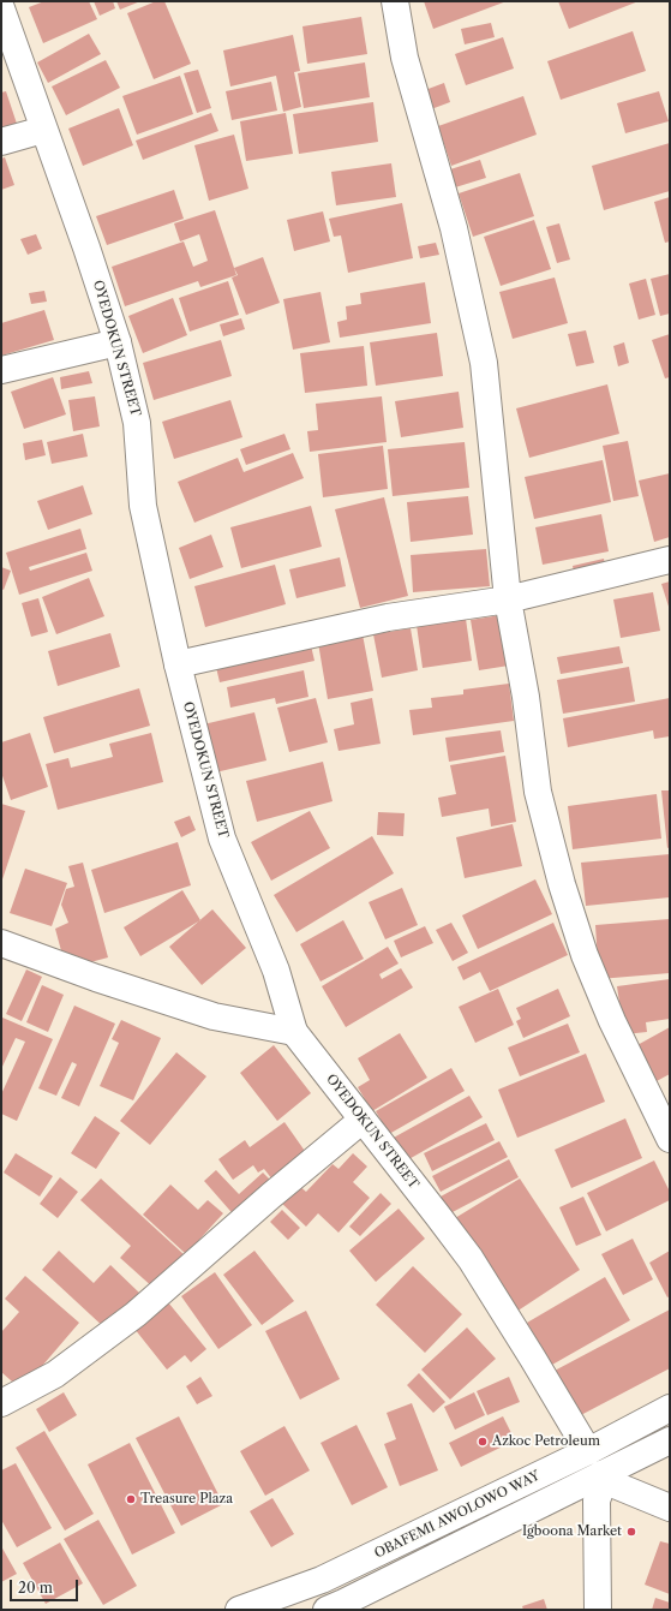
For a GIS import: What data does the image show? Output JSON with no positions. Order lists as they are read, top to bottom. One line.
{"streets":{"street":["OYEDOKUN STREET","OBAFEMI AWOLOWO WAY"]},"crossings":[["OYEDOKUN STREET","OBAFEMI AWOLOWO WAY"]],"places":["Azkoc Petroleum","Treasure Plaza","Igboona Market"],"scale_bar":"20 m"}
